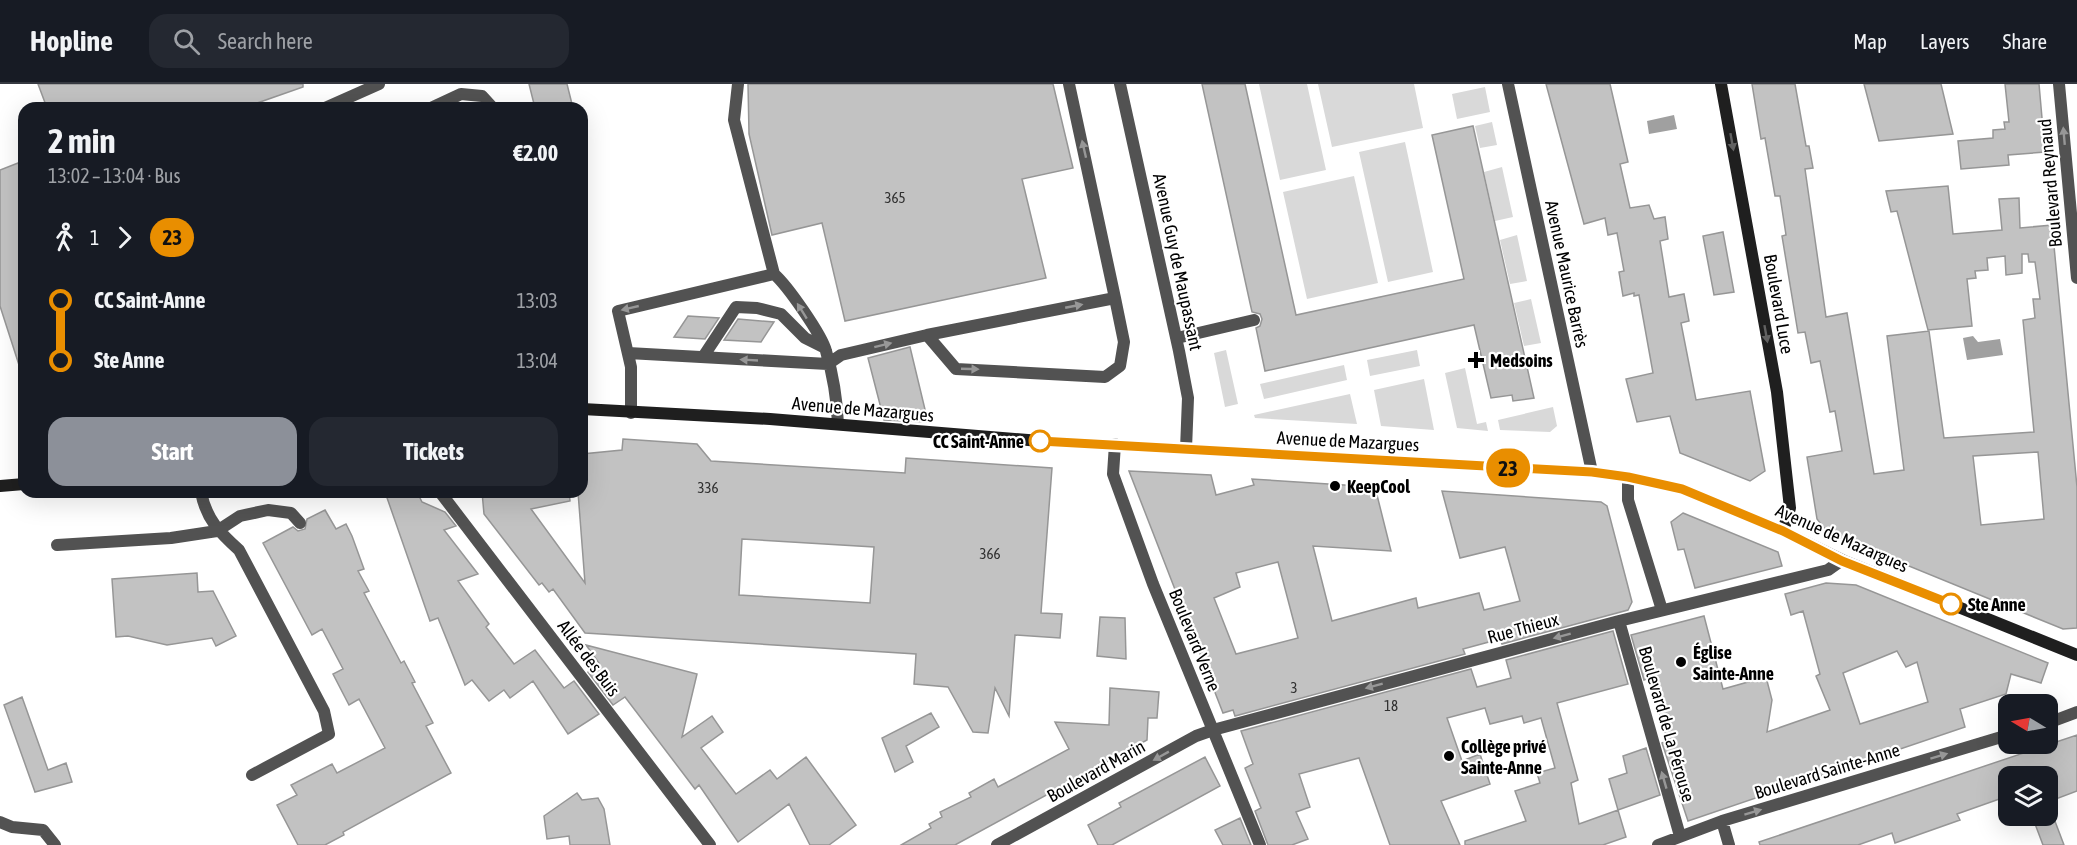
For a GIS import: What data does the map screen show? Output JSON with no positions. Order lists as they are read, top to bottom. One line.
{"streets":{"street":["Boulevard Reynaud","Avenue Guy de Maupassant","Avenue Maurice Barrès","Boulevard Luce","Avenue de Mazargues","Rue Thieux","Boulevard Verne","Allée des Buis","Boulevard de La Pérouse","Boulevard Marin","Boulevard Sainte-Anne"]},"crossings":[["Avenue Guy de Maupassant","Avenue de Mazargues"],["Avenue Maurice Barrès","Avenue de Mazargues"],["Boulevard Luce","Avenue de Mazargues"],["Avenue de Mazargues","Rue Thieux"],["Avenue de Mazargues","Boulevard Verne"],["Rue Thieux","Boulevard Verne"],["Rue Thieux","Boulevard de La Pérouse"],["Rue Thieux","Boulevard Marin"],["Boulevard Verne","Boulevard Marin"],["Boulevard de La Pérouse","Boulevard Sainte-Anne"]],"one_way":["Boulevard Reynaud","Boulevard Luce","Rue Thieux","Boulevard de La Pérouse","Boulevard Marin","Boulevard Sainte-Anne"],"places":{"health":["Medsoins"],"other":["CC Saint-Anne","KeepCool","Ste Anne","Église Sainte-Anne","Collège privé Sainte-Anne"]},"lines":["bus line 23"],"house_numbers":["365","336","366","3","18"],"north":"left","page":{"header":"Hopline","search":"Search here","nav":["Map","Layers","Share"],"on_map":"23","heading":["2 min","13:02 – 13:04 · Bus","€2.00"],"legs":["1","23"],"list":[{"name":"CC Saint-Anne","value":"13:03"},{"name":"Ste Anne","value":"13:04"}],"buttons":["Start","Tickets"]}}
